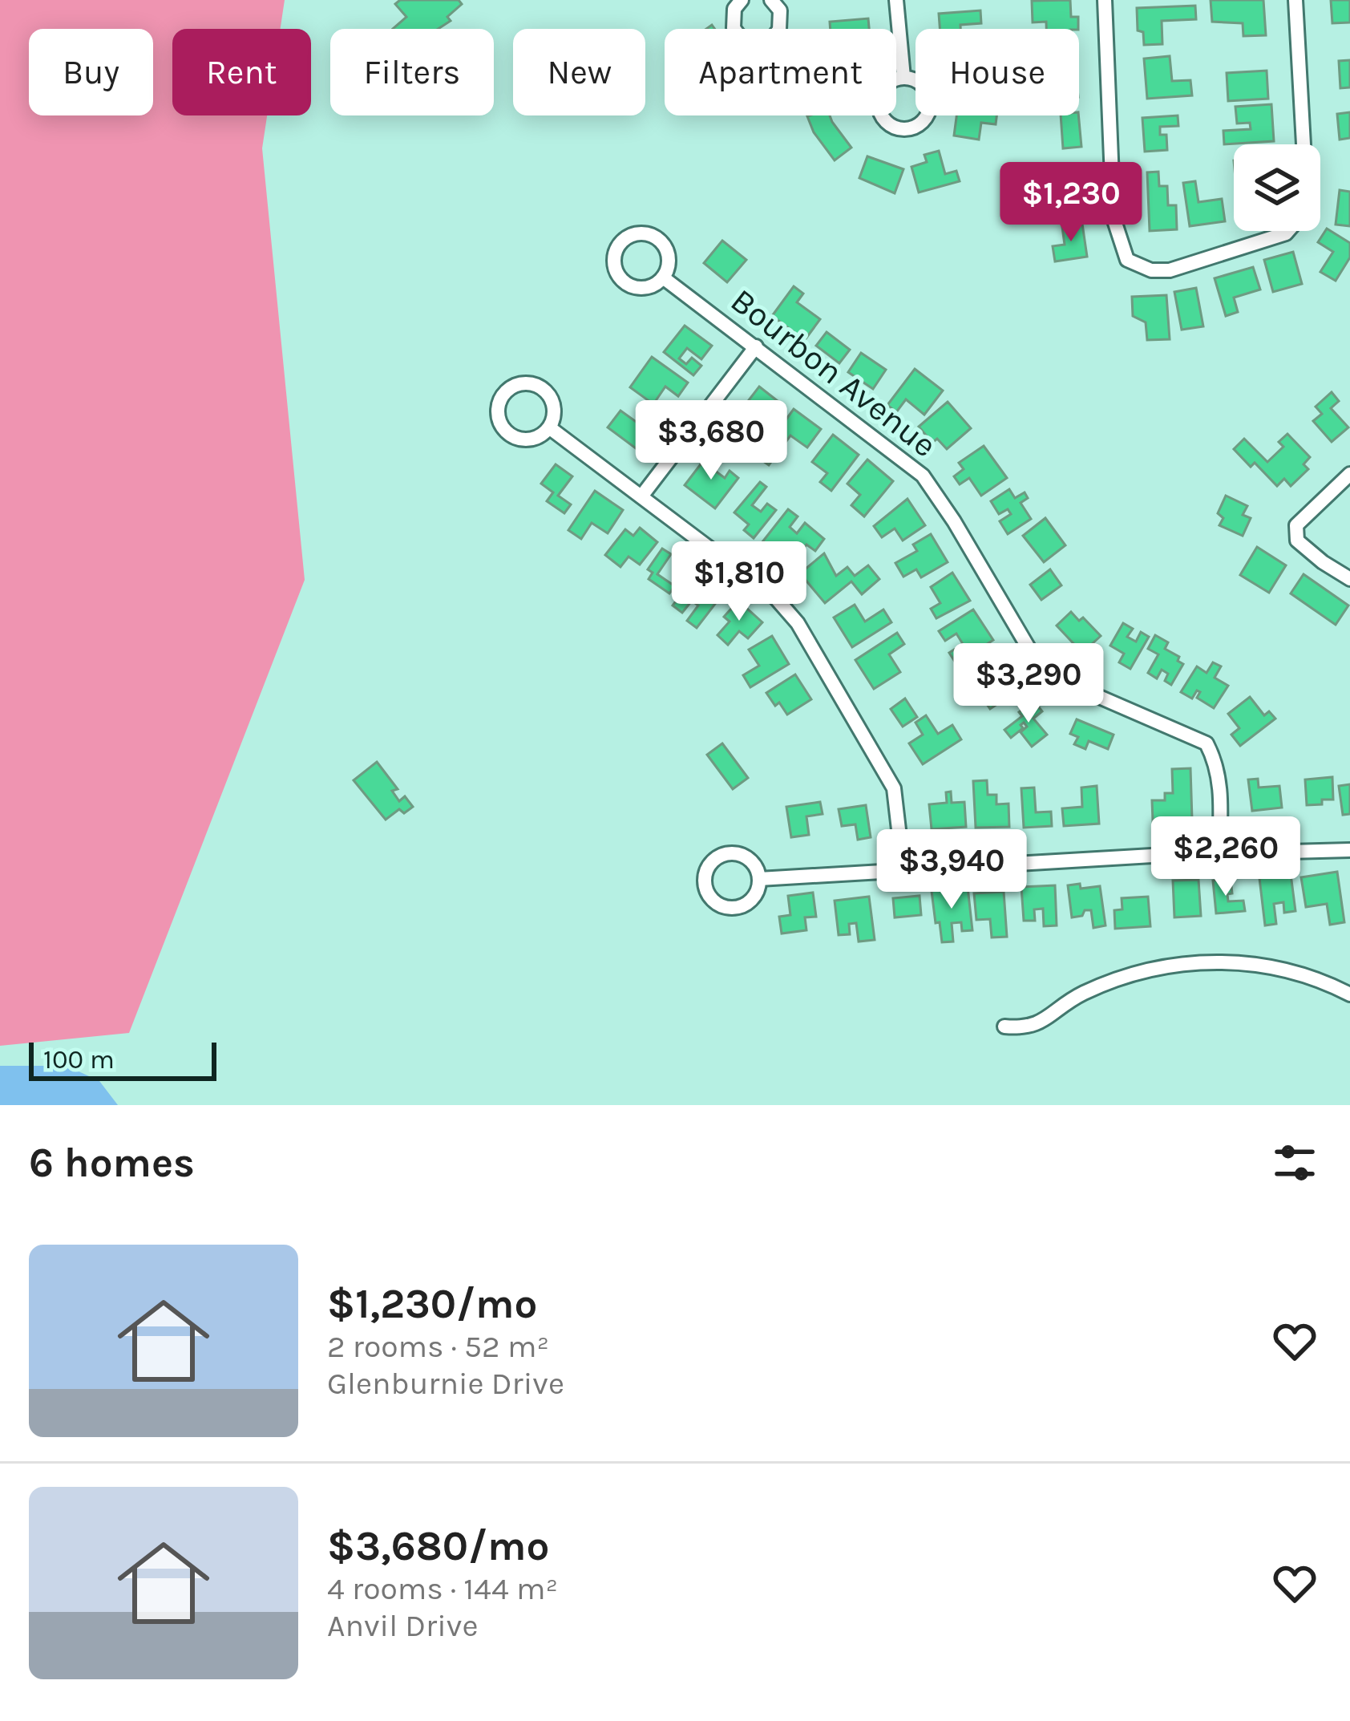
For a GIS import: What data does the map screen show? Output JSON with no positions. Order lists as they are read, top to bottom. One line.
{"streets":{"street":["Bourbon Avenue"]},"scale_bar":"100 m","page":{"chip":["Buy","Rent","Filters","New","Apartment","House"],"price":["$1,230","$3,680","$1,810","$3,290","$2,260","$3,940"],"scale":"100 m","heading":"6 homes","list":[{"name":"$1,230/mo","note":"2 rooms · 52 m² · Glenburnie Drive"},{"name":"$3,680/mo","note":"4 rooms · 144 m² · Anvil Drive"}]}}
